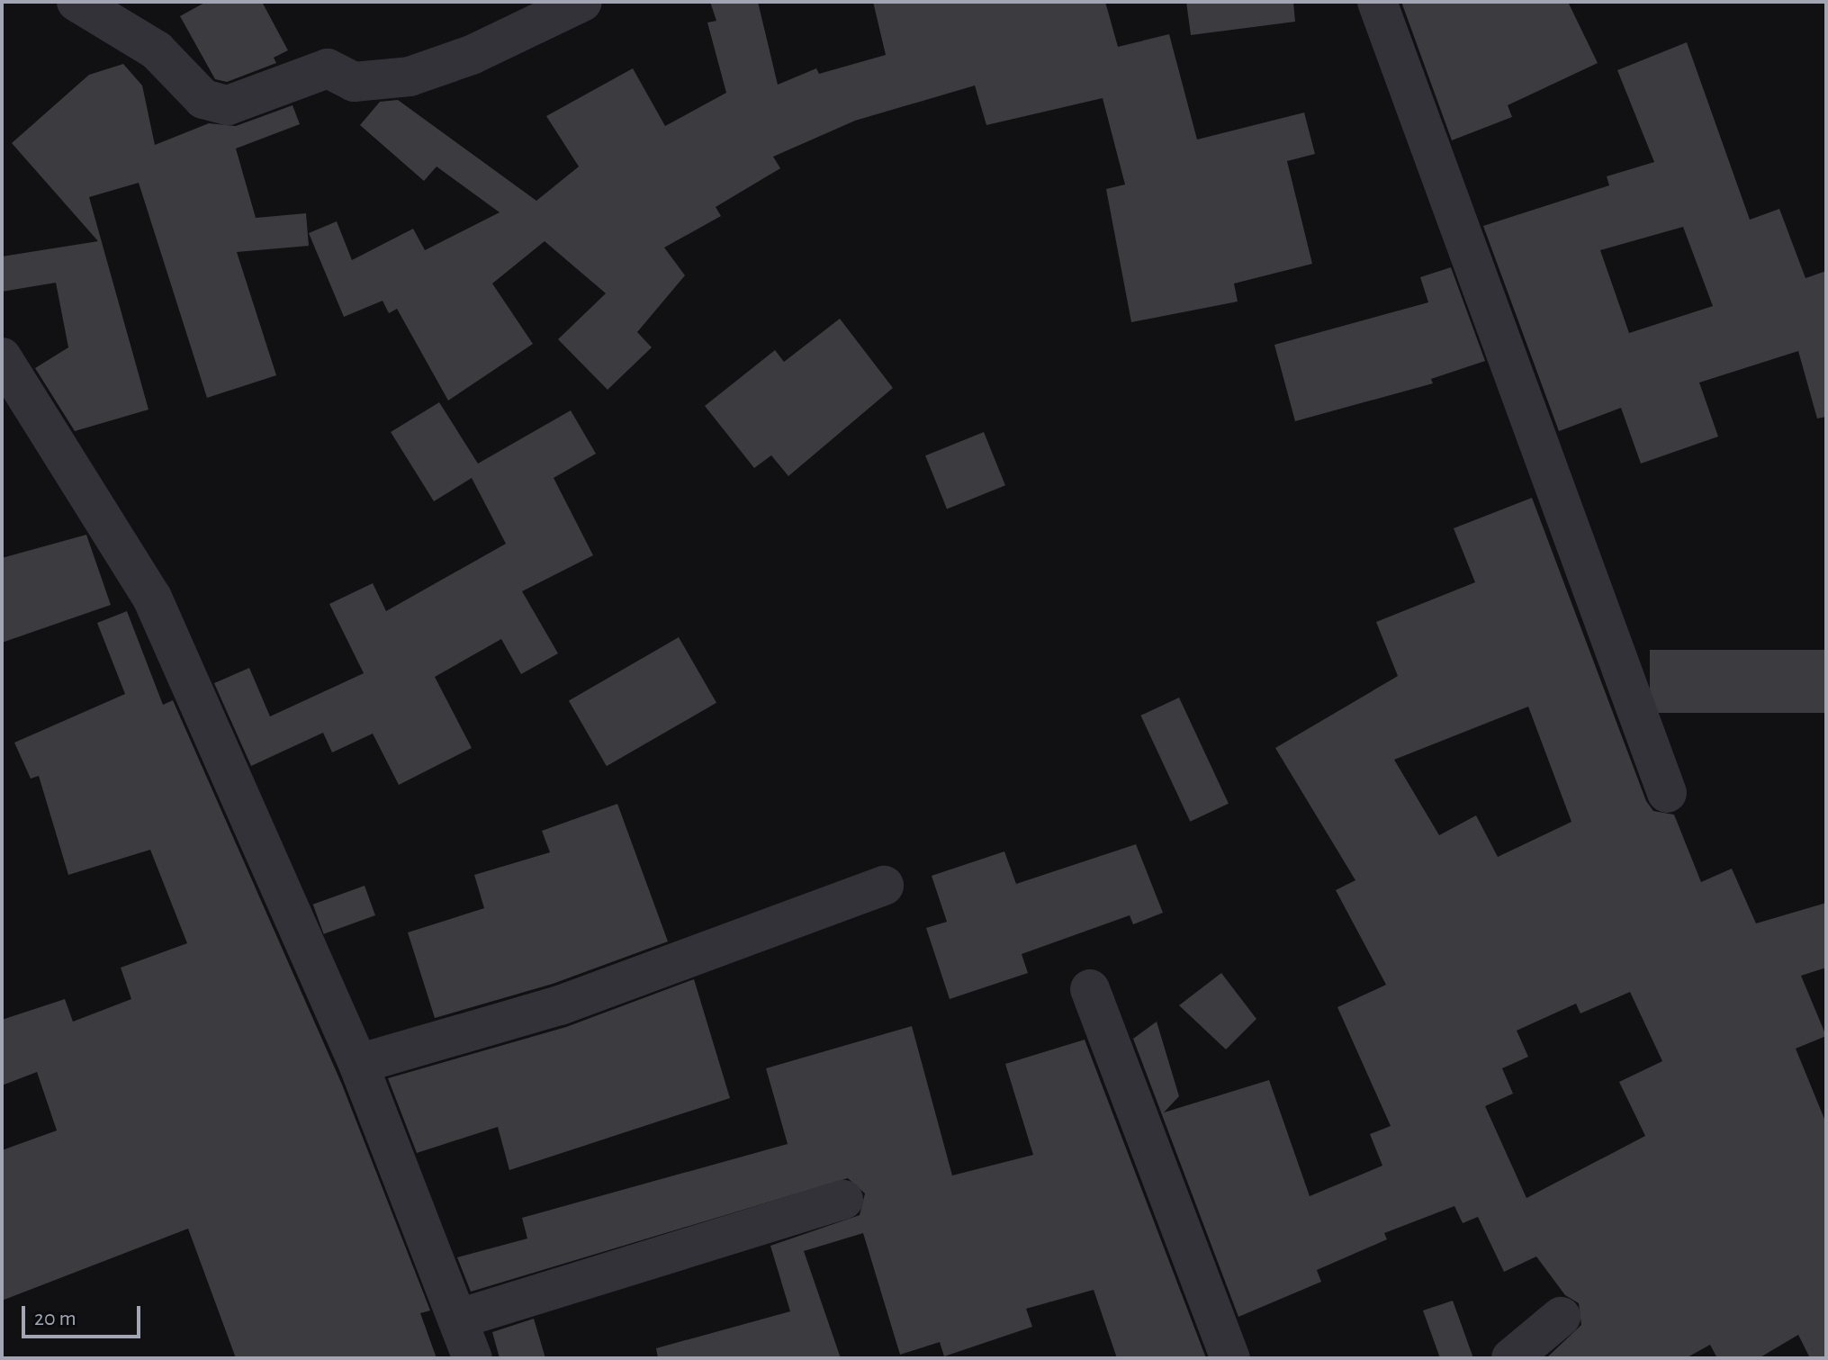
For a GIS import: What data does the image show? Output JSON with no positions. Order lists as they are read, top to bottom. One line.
{"scale_bar":"20 m"}
